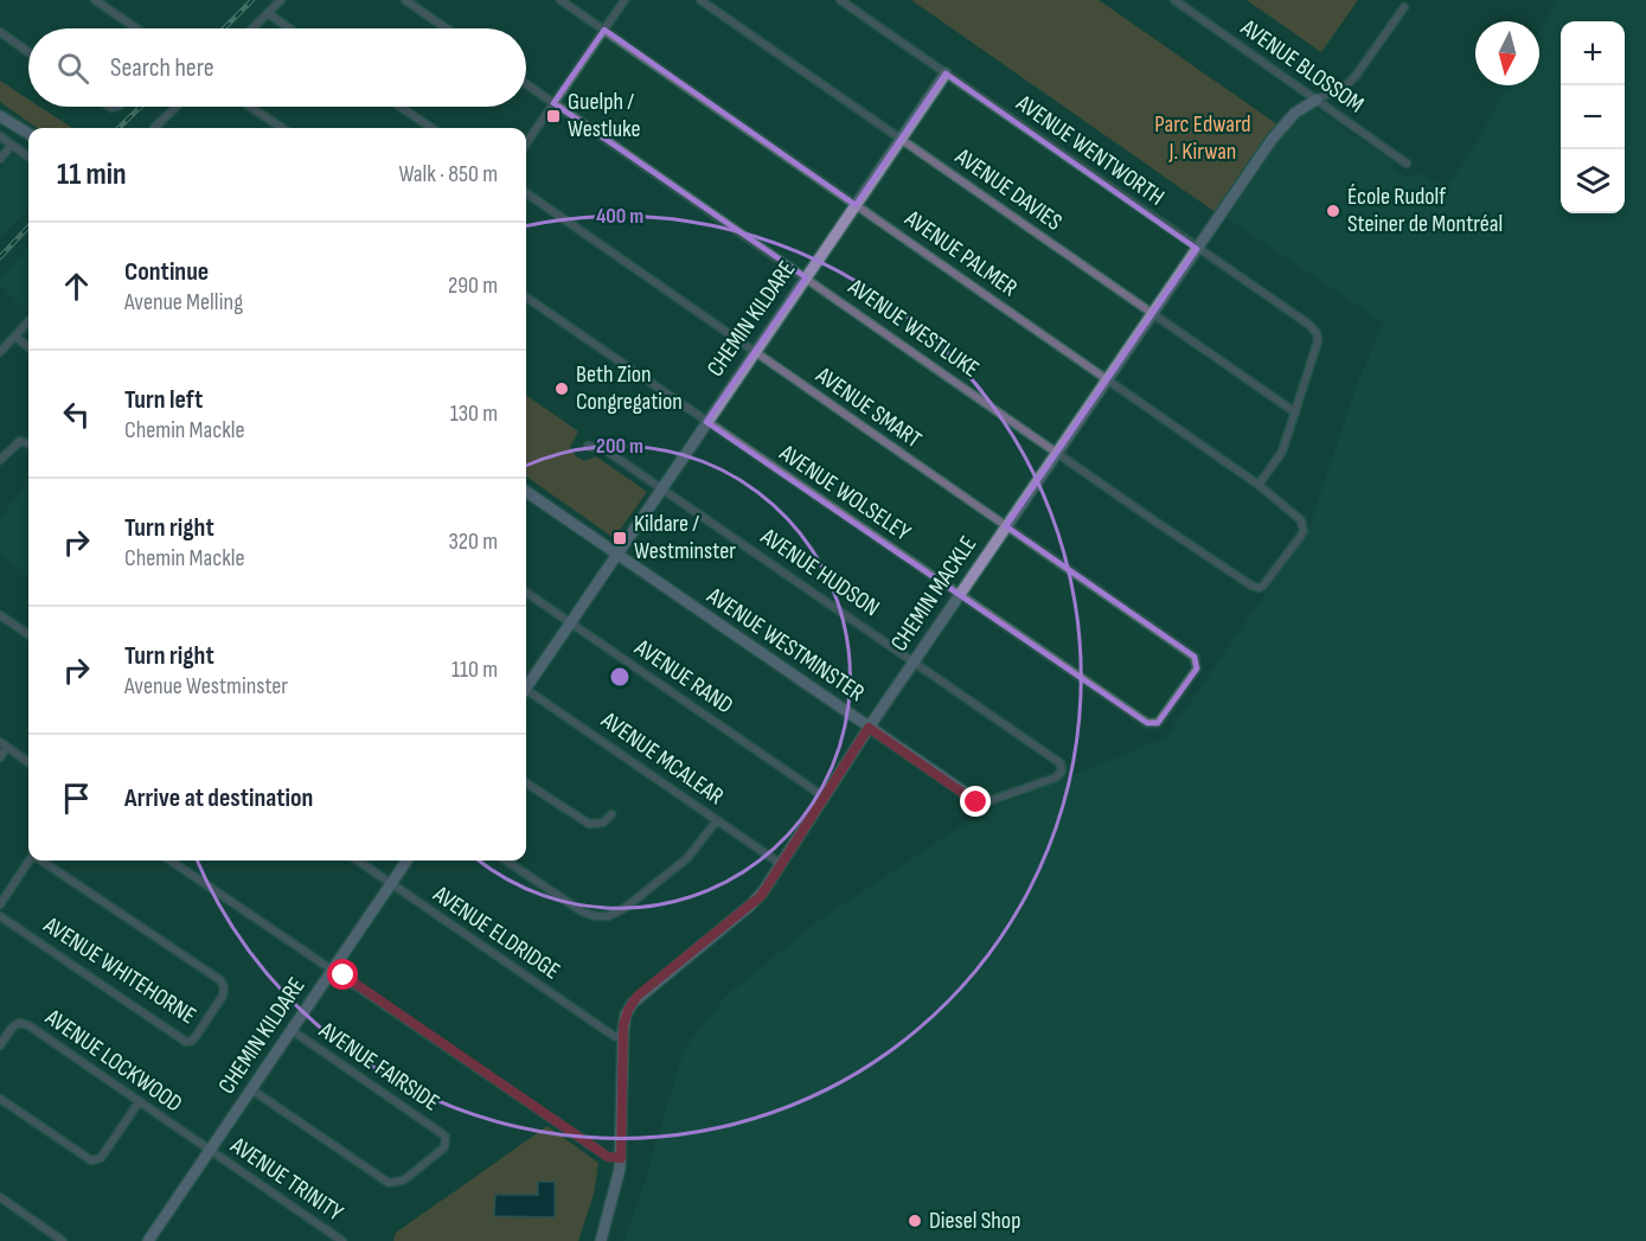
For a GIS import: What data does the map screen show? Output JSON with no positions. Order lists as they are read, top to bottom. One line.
{"streets":{"street":["AVENUE BLOSSOM","AVENUE WENTWORTH","AVENUE DAVIES","AVENUE PALMER","CHEMIN KILDARE","AVENUE WESTLUKE","AVENUE SMART","AVENUE WOLSELEY","AVENUE HUDSON","CHEMIN MACKLE","AVENUE WESTMINSTER","AVENUE RAND","AVENUE MCALEAR","AVENUE ELDRIDGE","AVENUE WHITEHORNE","AVENUE LOCKWOOD","AVENUE FAIRSIDE","AVENUE TRINITY"]},"crossings":[["AVENUE BLOSSOM","CHEMIN MACKLE"],["AVENUE WENTWORTH","AVENUE DAVIES"],["AVENUE WENTWORTH","CHEMIN KILDARE"],["AVENUE WENTWORTH","CHEMIN MACKLE"],["AVENUE DAVIES","CHEMIN KILDARE"],["AVENUE DAVIES","CHEMIN MACKLE"],["AVENUE PALMER","CHEMIN KILDARE"],["AVENUE PALMER","AVENUE WESTLUKE"],["AVENUE PALMER","CHEMIN MACKLE"],["CHEMIN KILDARE","AVENUE WESTLUKE"],["CHEMIN KILDARE","AVENUE SMART"],["CHEMIN KILDARE","AVENUE WOLSELEY"],["CHEMIN KILDARE","AVENUE HUDSON"],["CHEMIN KILDARE","AVENUE WESTMINSTER"],["CHEMIN KILDARE","AVENUE RAND"],["CHEMIN KILDARE","AVENUE ELDRIDGE"],["CHEMIN KILDARE","AVENUE LOCKWOOD"],["CHEMIN KILDARE","AVENUE FAIRSIDE"],["CHEMIN KILDARE","AVENUE TRINITY"],["AVENUE WESTLUKE","CHEMIN MACKLE"],["AVENUE SMART","AVENUE WOLSELEY"],["AVENUE SMART","CHEMIN MACKLE"],["AVENUE WOLSELEY","CHEMIN MACKLE"],["AVENUE HUDSON","CHEMIN MACKLE"],["AVENUE HUDSON","AVENUE WESTMINSTER"],["CHEMIN MACKLE","AVENUE WESTMINSTER"],["CHEMIN MACKLE","AVENUE RAND"],["CHEMIN MACKLE","AVENUE MCALEAR"],["CHEMIN MACKLE","AVENUE ELDRIDGE"],["AVENUE LOCKWOOD","AVENUE TRINITY"]],"parks":["Parc Edward J. Kirwan"],"places":{"transit":["Guelph / Westluke","Kildare / Westminster"],"other":["École Rudolf Steiner de Montréal","Beth Zion Congregation","Diesel Shop"]},"north":"bottom","page":{"map_buttons":["+","−"],"search":"Search here","heading":["11 min","Walk · 850 m"],"list":[["Continue","Avenue Melling","290 m"],["Turn left","Chemin Mackle","130 m"],["Turn right","Chemin Mackle","320 m"],["Turn right","Avenue Westminster","110 m"],"Arrive at destination"]},"rings":["400 m","200 m"]}
